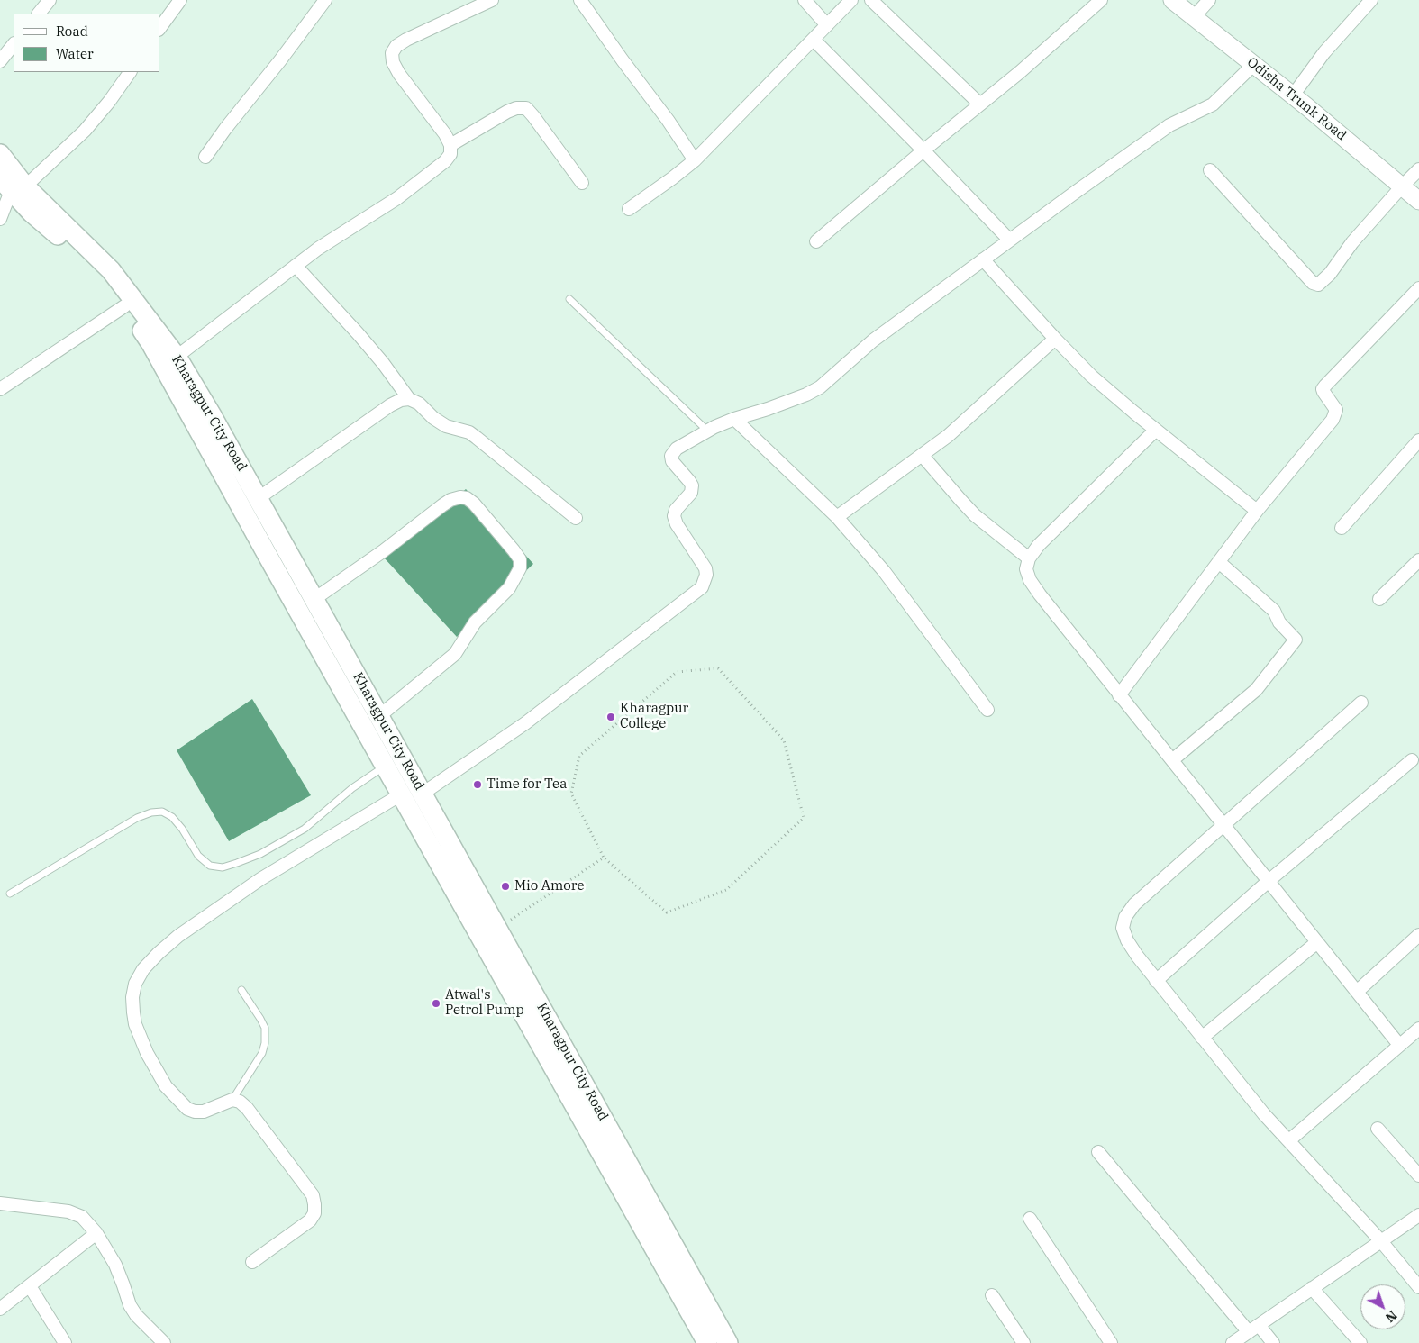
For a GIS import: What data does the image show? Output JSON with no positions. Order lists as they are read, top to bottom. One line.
{"streets":{"main road":["Odisha Trunk Road","Kharagpur City Road"]},"places":["Kharagpur College","Time for Tea","Mio Amore","Atwal's Petrol Pump"],"legend":["Road","Water"],"north":"bottom right"}
